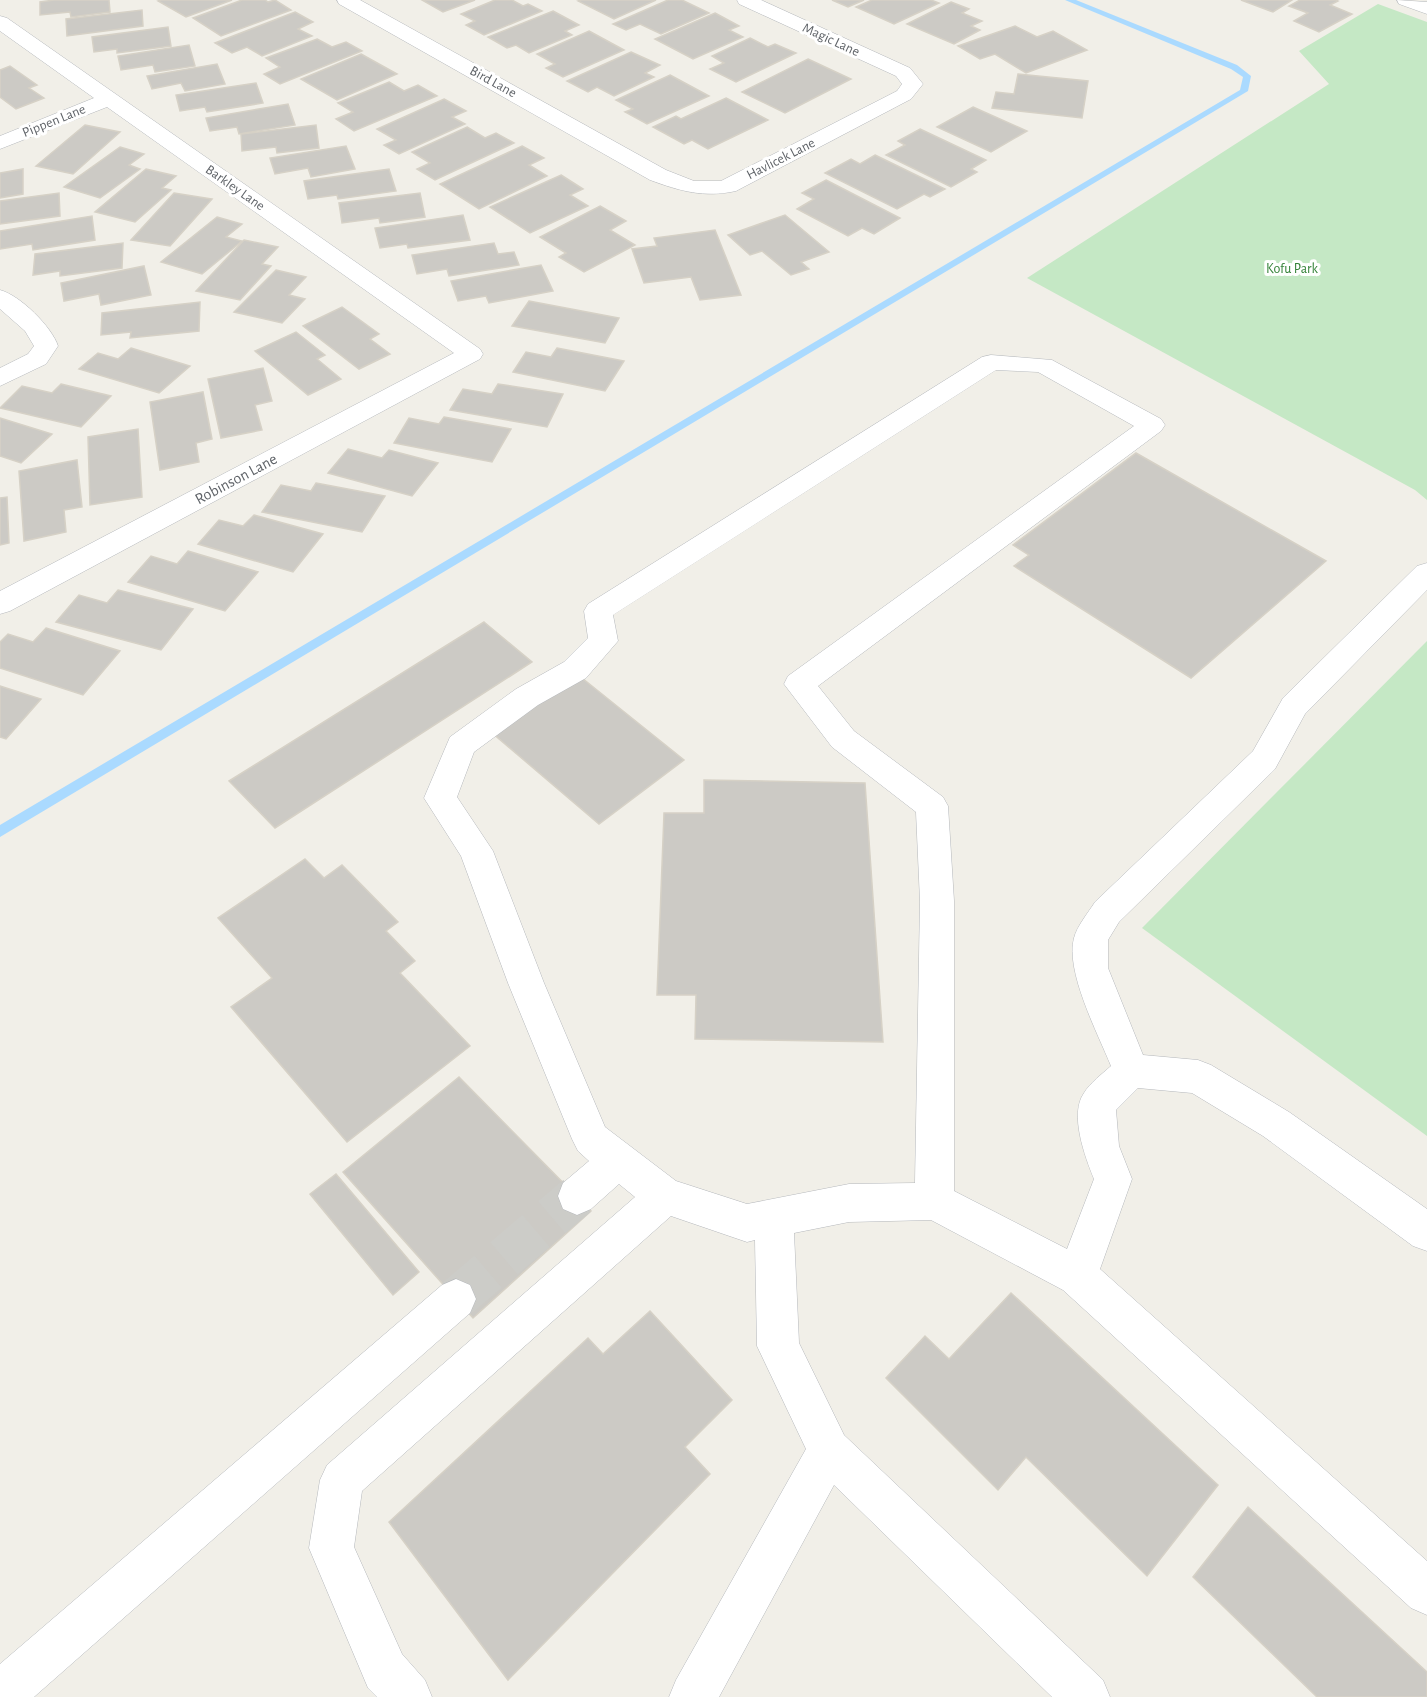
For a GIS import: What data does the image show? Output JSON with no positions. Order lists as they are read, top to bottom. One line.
{"streets":{"street":["Magic Lane","Bird Lane","Pippen Lane","Havlicek Lane","Barkley Lane","Robinson Lane"]},"crossings":[["Magic Lane","Havlicek Lane"],["Bird Lane","Havlicek Lane"],["Pippen Lane","Barkley Lane"],["Barkley Lane","Robinson Lane"]],"parks":["Kofu Park"]}
